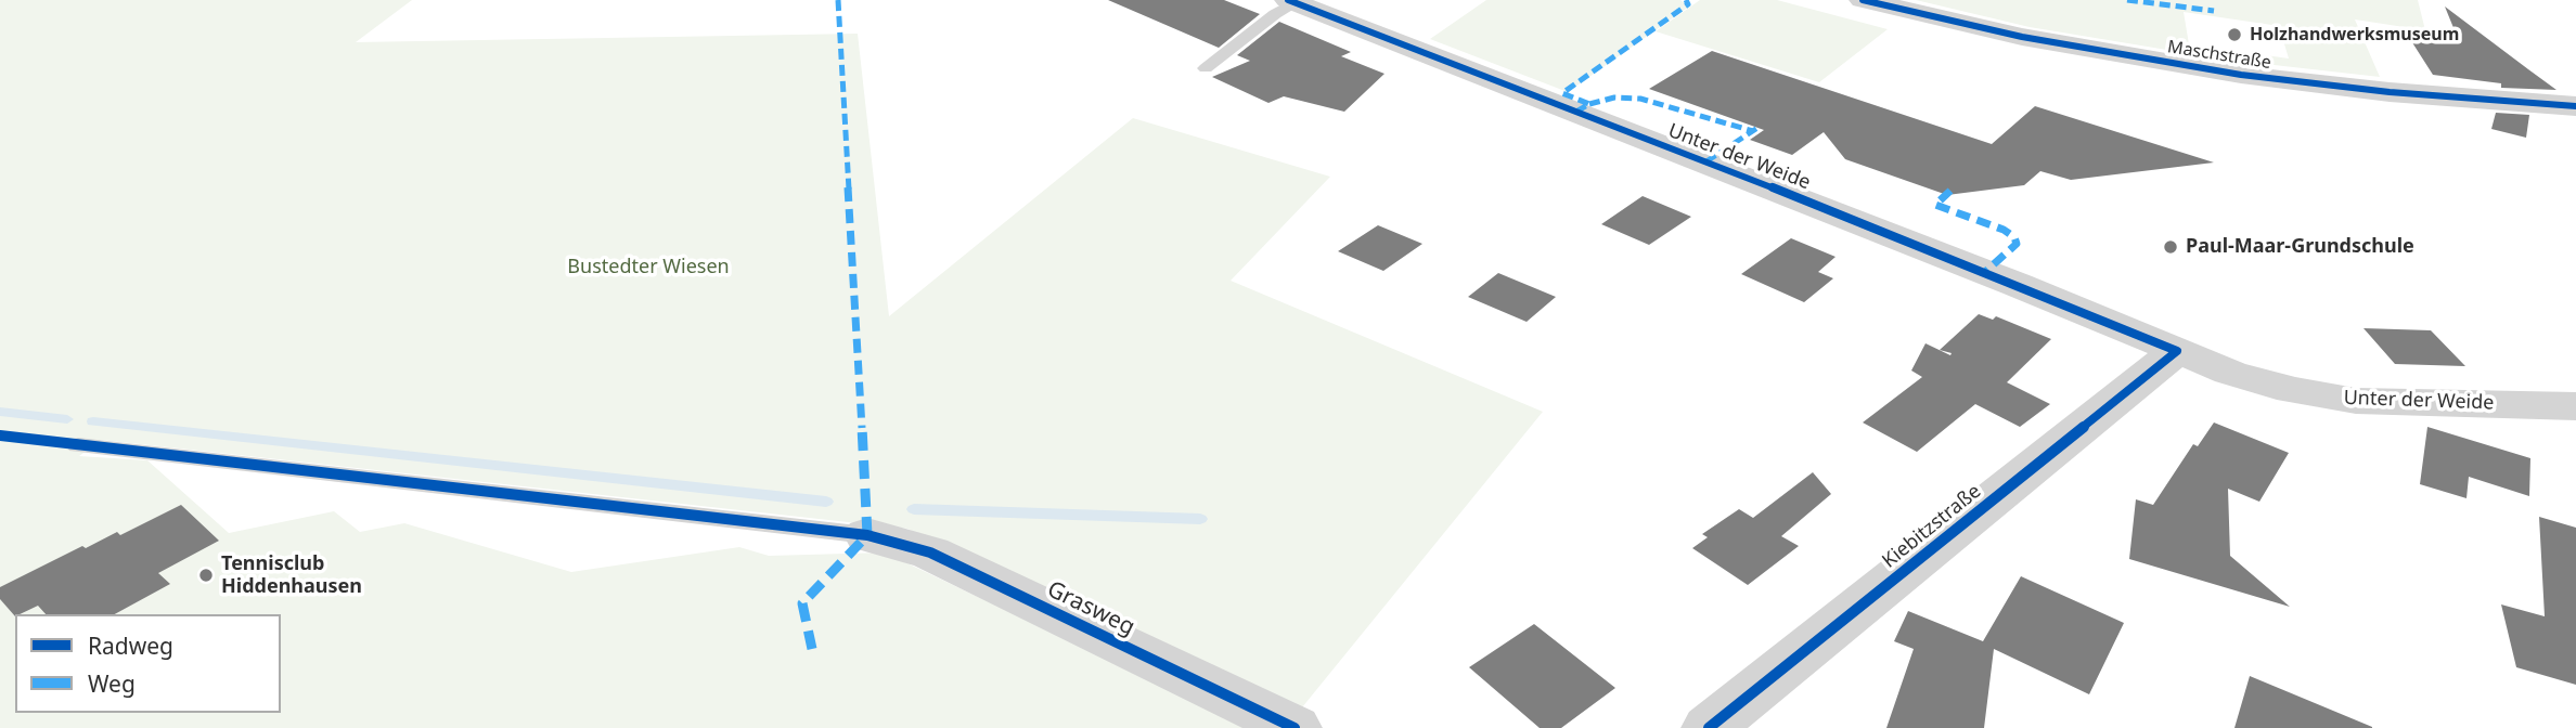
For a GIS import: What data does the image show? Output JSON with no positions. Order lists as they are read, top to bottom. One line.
{"streets":{"street":["Maschstraße","Unter der Weide","Kiebitzstraße","Grasweg"]},"crossings":[["Unter der Weide","Kiebitzstraße"]],"parks":["Bustedter Wiesen"],"places":["Holzhandwerksmuseum","Paul-Maar-Grundschule","Tennisclub Hiddenhausen"],"legend":["Radweg","Weg"]}
